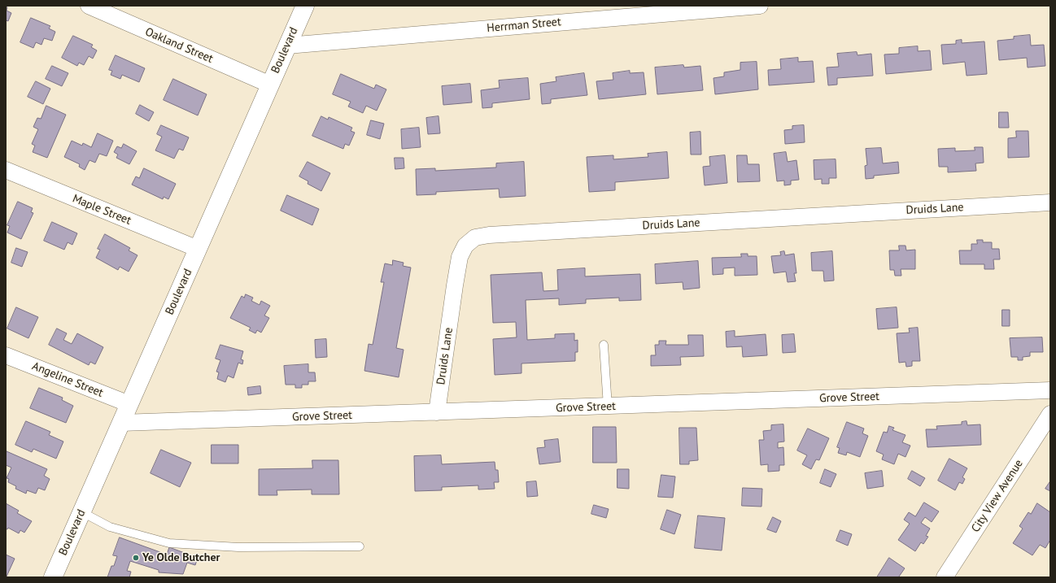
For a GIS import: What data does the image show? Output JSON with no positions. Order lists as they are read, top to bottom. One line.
{"streets":{"main road":["Boulevard"],"street":["Herrman Street","Oakland Street","Druids Lane","Maple Street","Angeline Street","Grove Street","City View Avenue"]},"crossings":[["Herrman Street","Boulevard"],["Oakland Street","Boulevard"],["Boulevard","Maple Street"],["Boulevard","Angeline Street"],["Boulevard","Grove Street"],["Druids Lane","Grove Street"]],"places":["Ye Olde Butcher"]}
